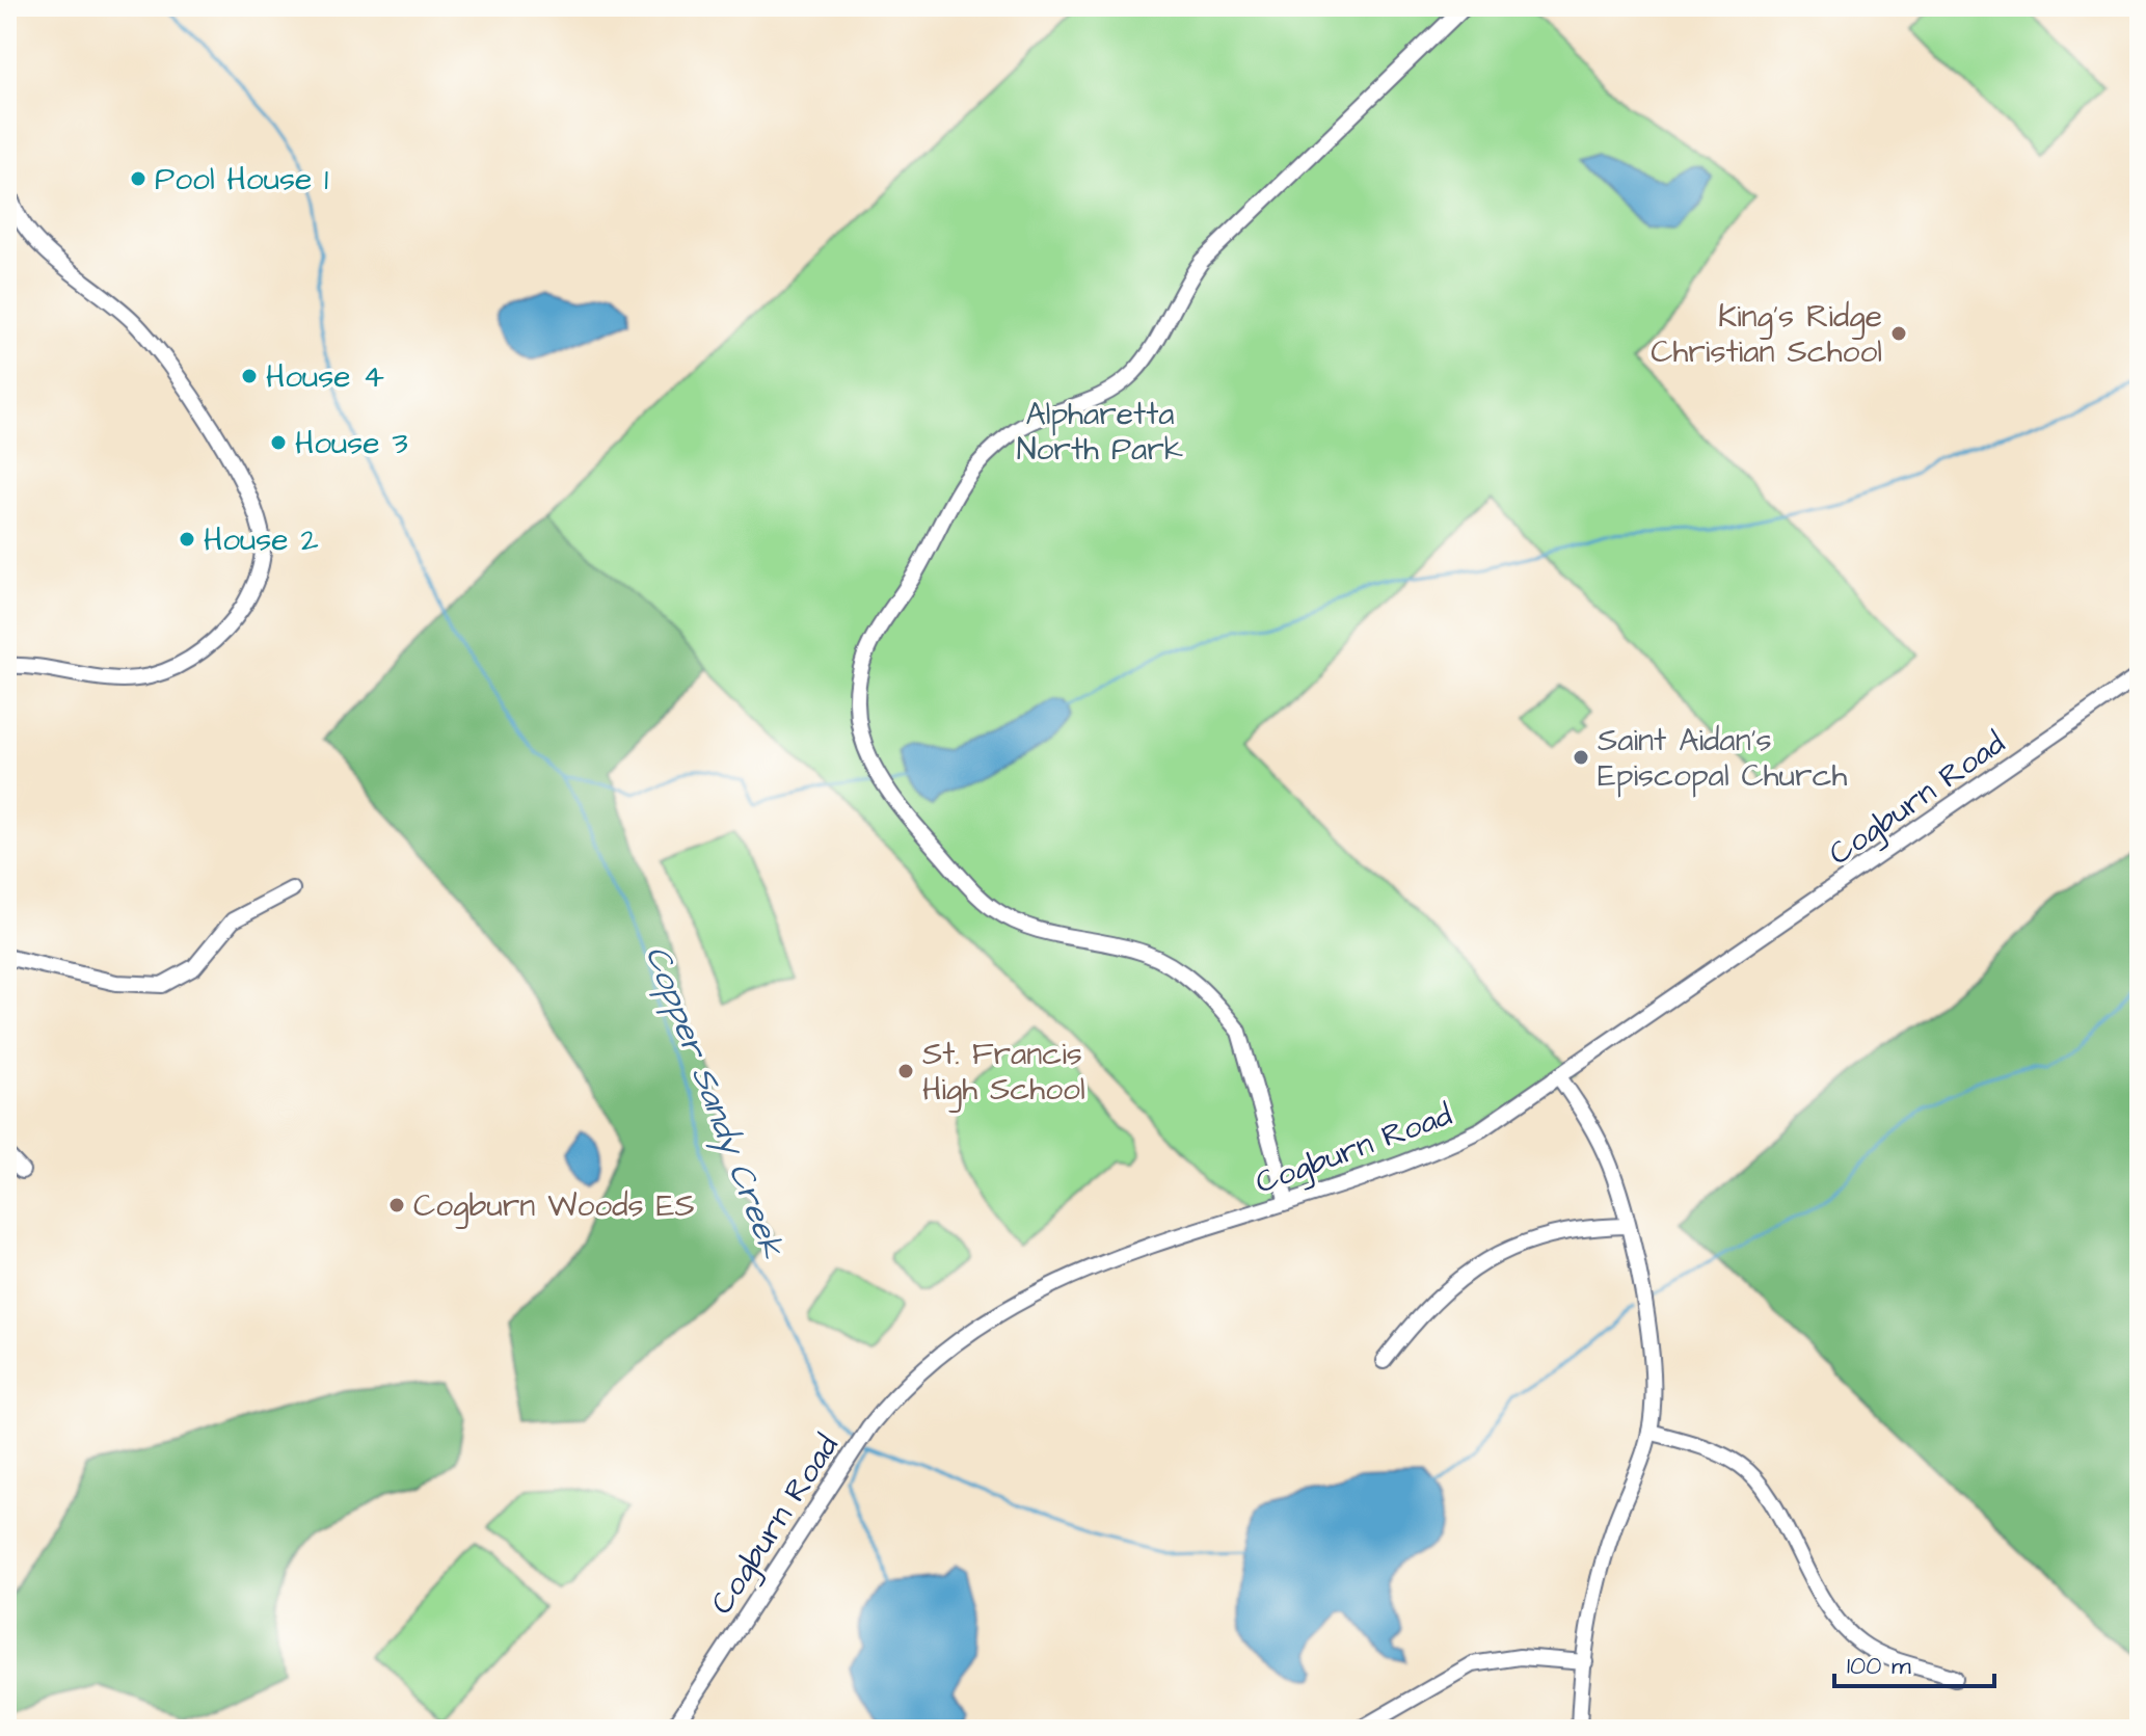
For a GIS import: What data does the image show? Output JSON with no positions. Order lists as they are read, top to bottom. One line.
{"streets":{"street":["Cogburn Road"]},"water":["Copper Sandy Creek"],"parks":["Alpharetta North Park"],"places":["Pool House 1","King's Ridge Christian School","House 4","House 3","House 2","Saint Aidan's Episcopal Church","St. Francis High School","Cogburn Woods ES"],"scale_bar":"100 m"}
